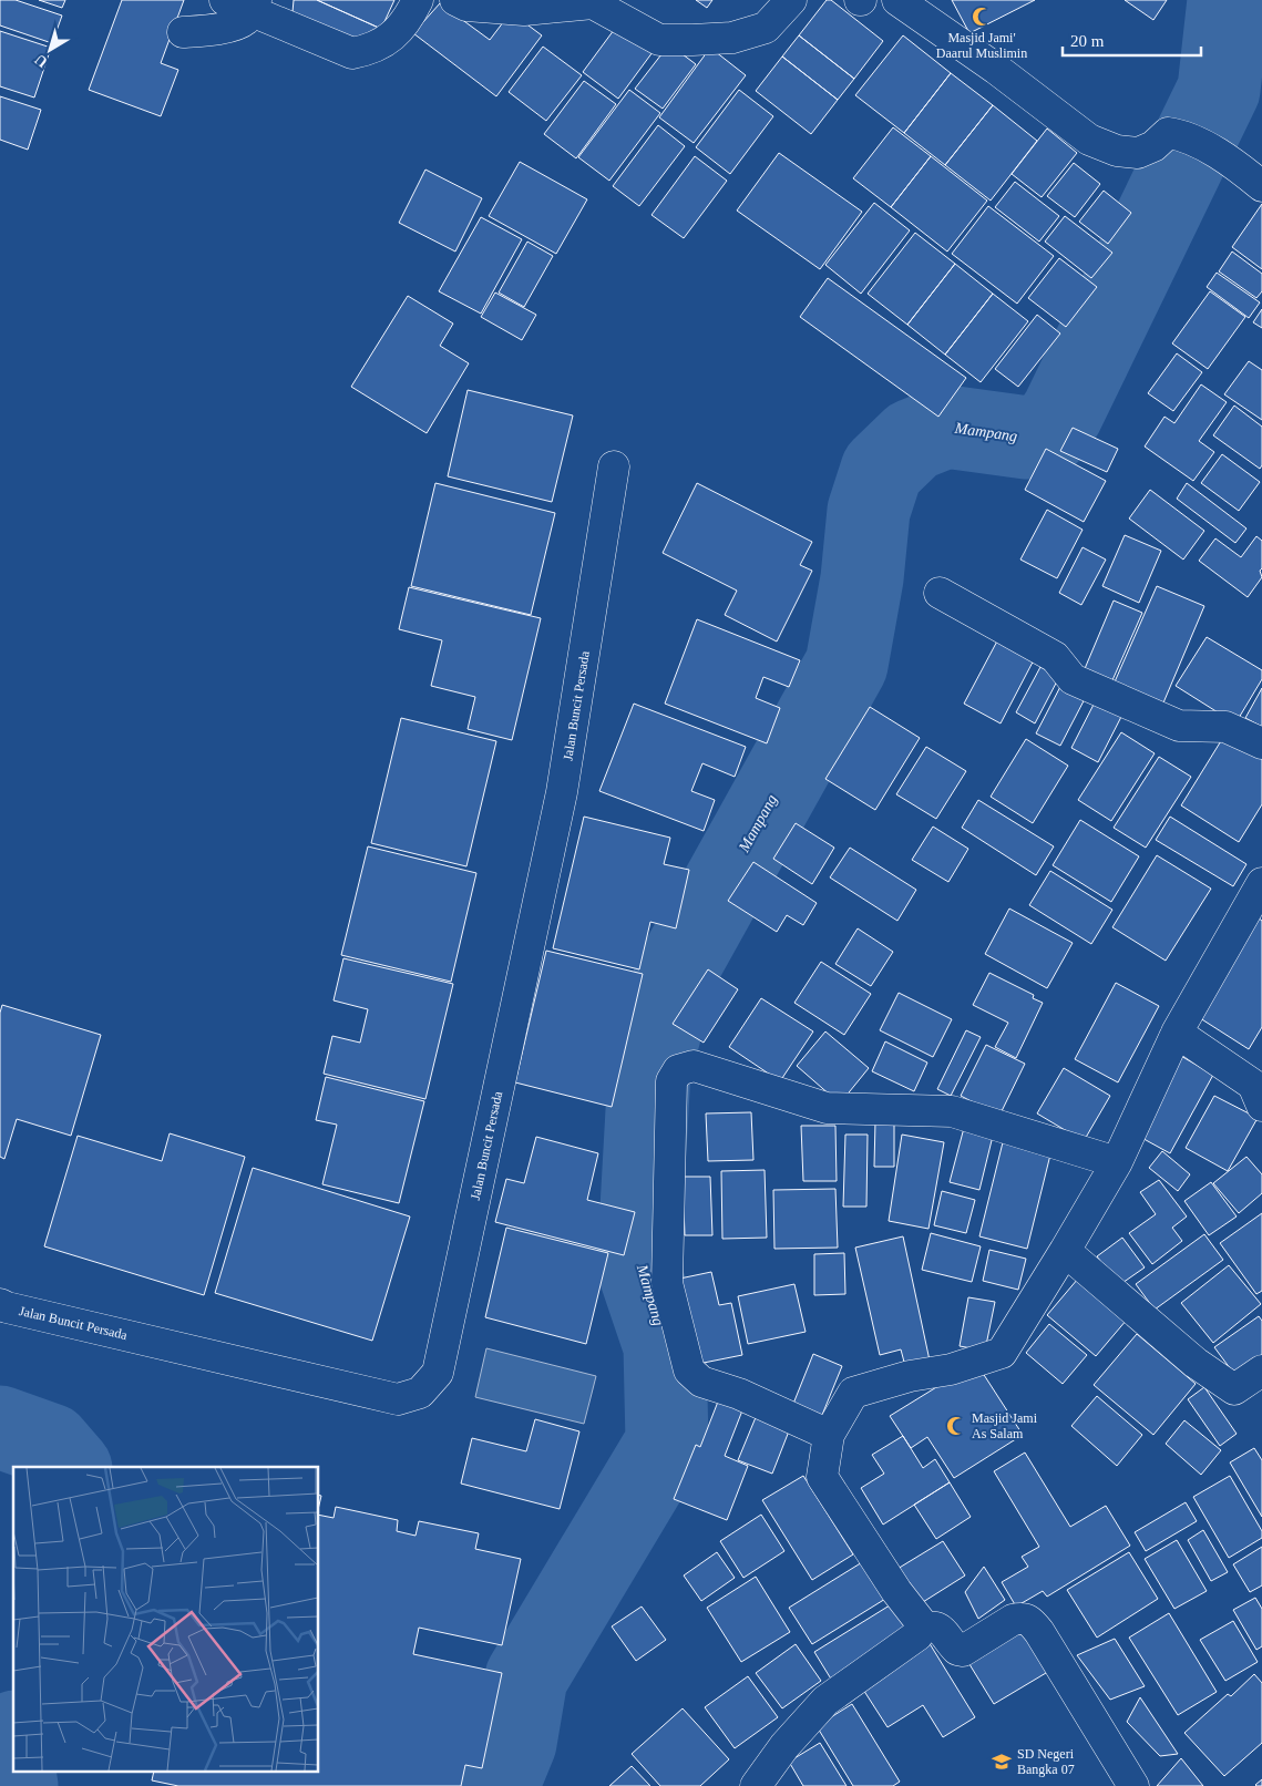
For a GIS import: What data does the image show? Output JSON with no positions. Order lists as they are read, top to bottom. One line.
{"streets":{"street":["Jalan Buncit Persada"]},"water":["Mampang"],"places":{"mosque":["Masjid Jami' Daarul Muslimin","Masjid Jami As Salam"],"school or university":["SD Negeri Bangka 07"]},"scale_bar":"20 m","north":"bottom left"}
